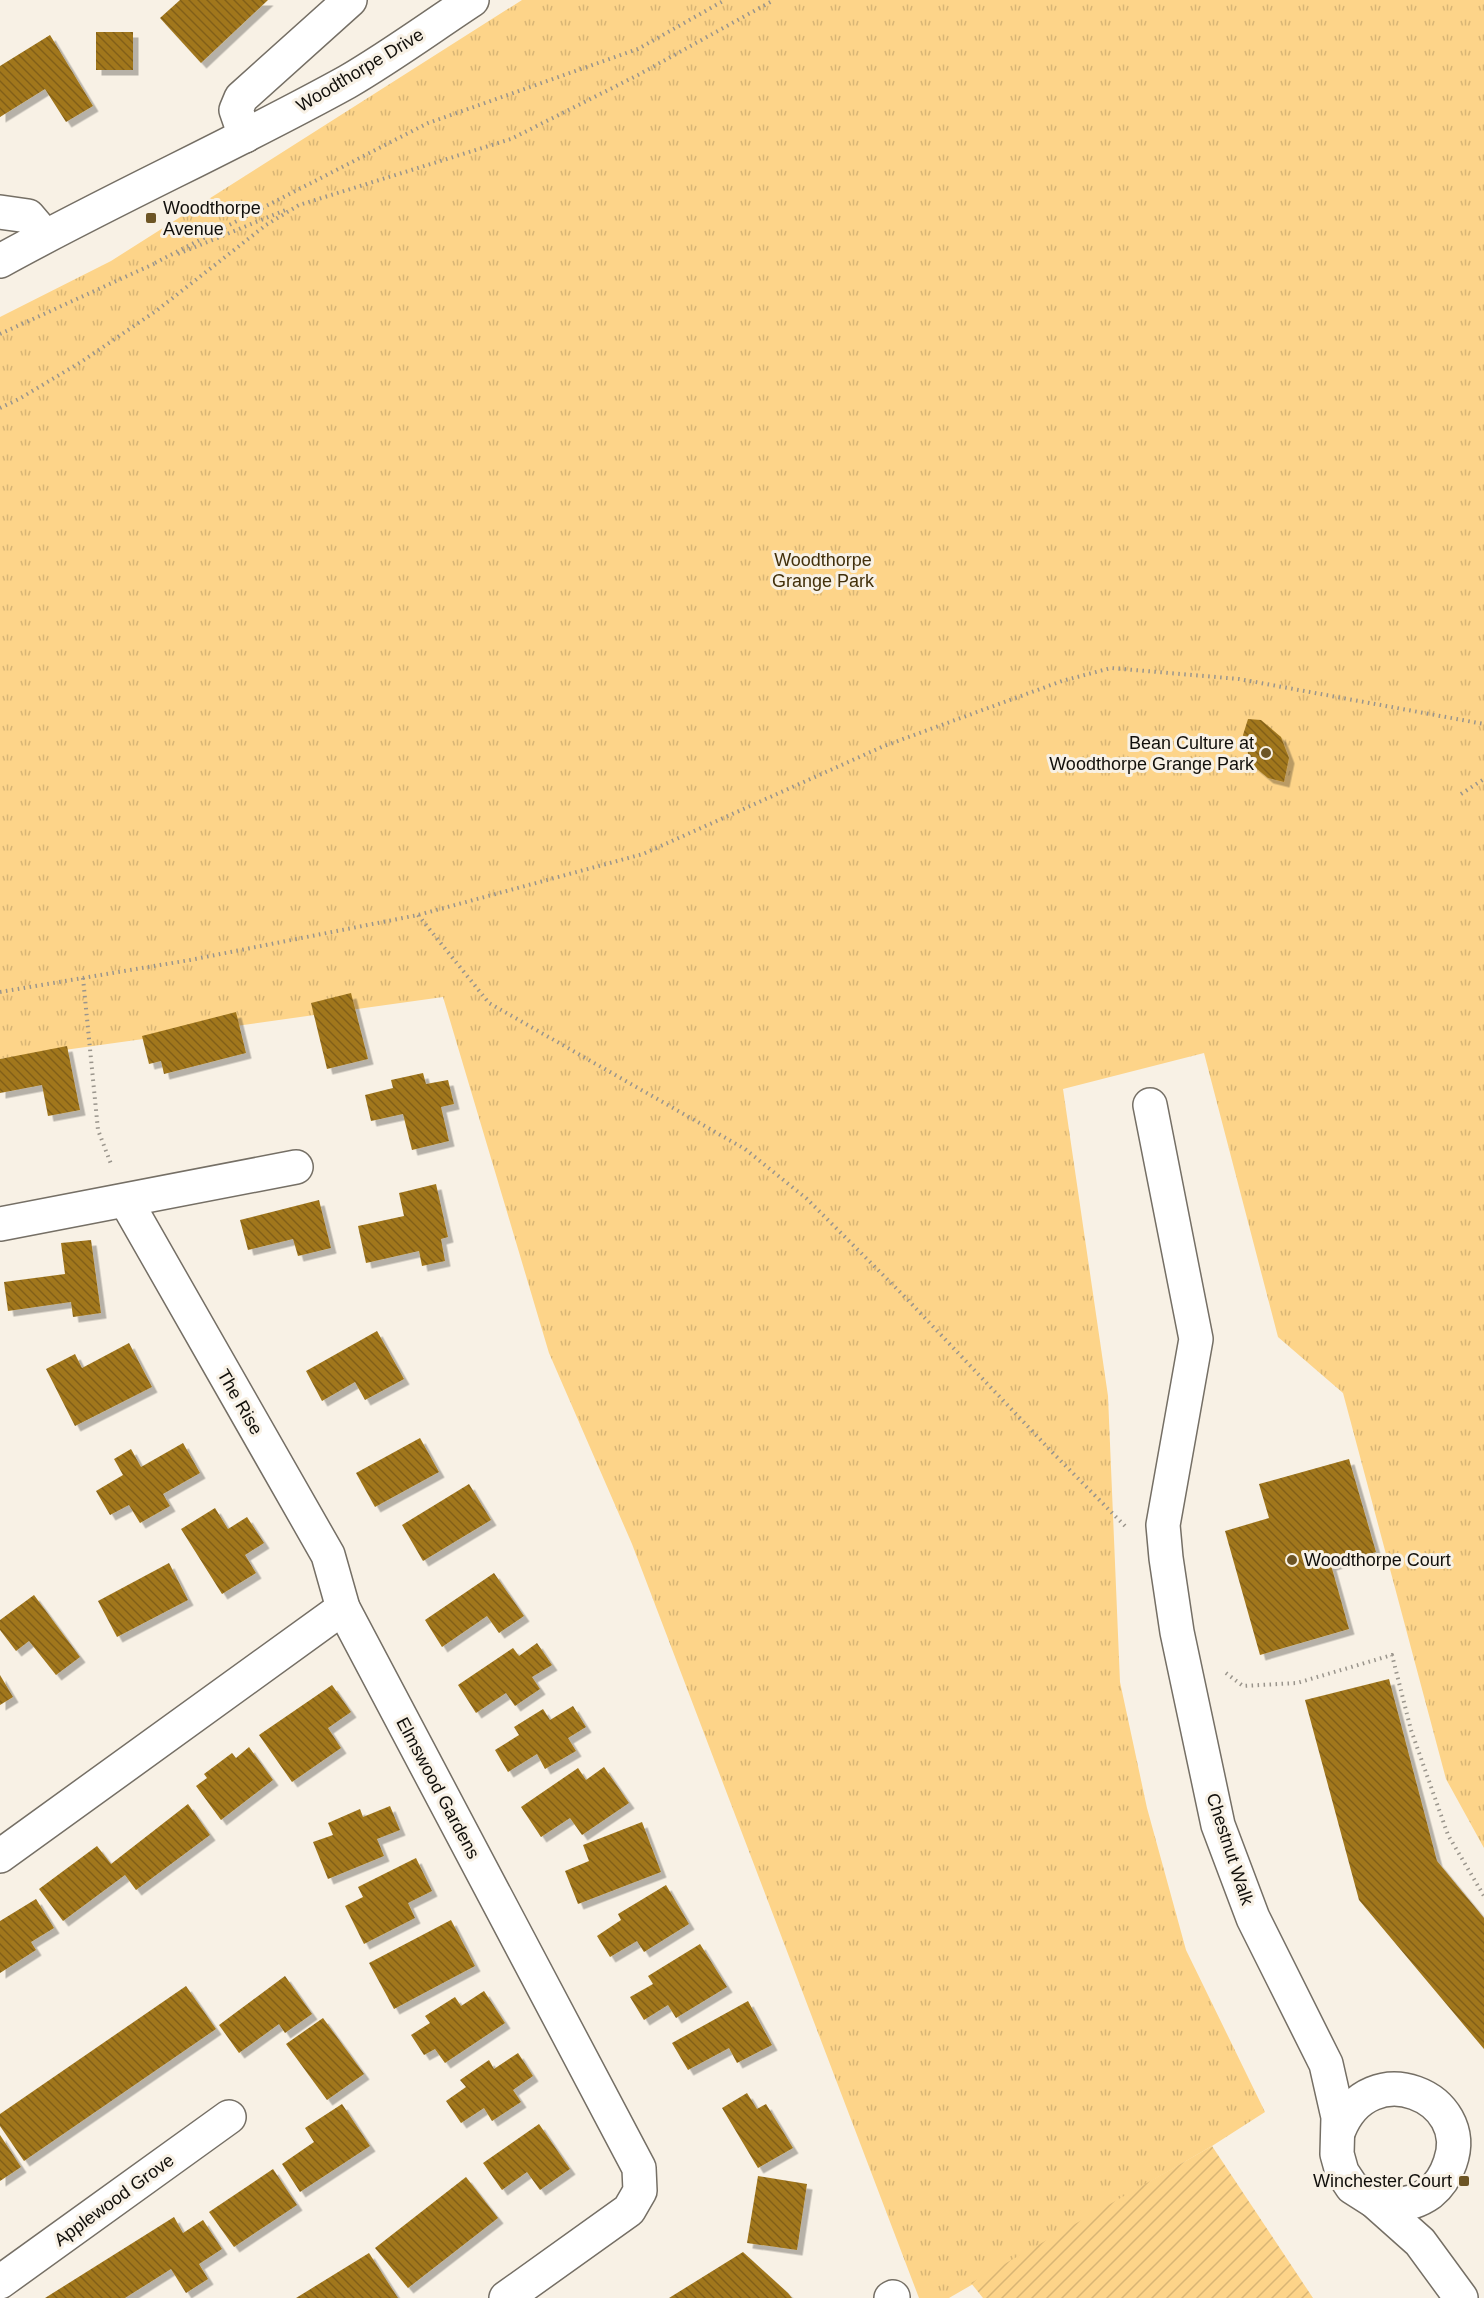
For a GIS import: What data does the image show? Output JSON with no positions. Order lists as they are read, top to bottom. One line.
{"streets":{"street":["Woodthorpe Drive","The Rise","Elmswood Gardens","Chestnut Walk","Applewood Grove"]},"crossings":[["The Rise","Elmswood Gardens"]],"parks":["Woodthorpe Grange Park"],"places":{"transit":["Woodthorpe Avenue","Winchester Court"],"other":["Bean Culture at Woodthorpe Grange Park","Woodthorpe Court"]}}
